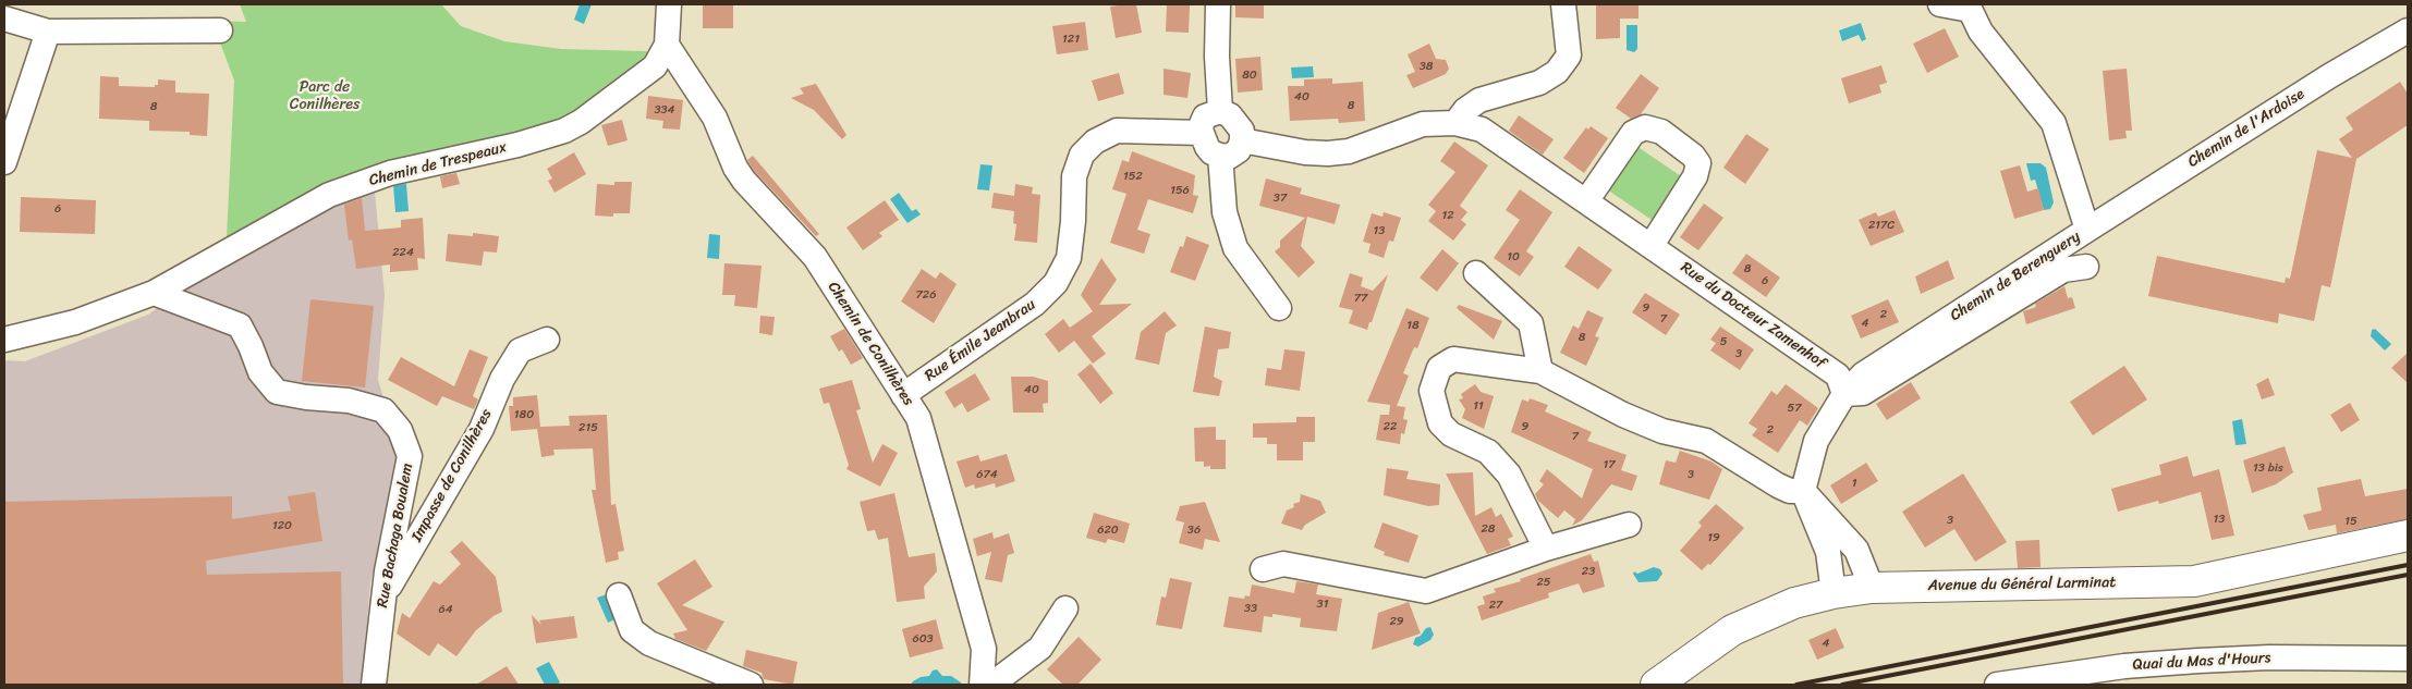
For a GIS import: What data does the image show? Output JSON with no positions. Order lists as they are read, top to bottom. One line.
{"streets":{"main road":["Avenue du Général Larminat"],"street":["Chemin de l'Ardoise","Chemin de Trespeaux","Chemin de Berenguery","Rue du Docteur Zamenhof","Rue Émile Jeanbrau","Chemin de Conilhères","Impasse de Conilhères","Rue Bachaga Boualem","Quai du Mas d'Hours"]},"crossings":[["Chemin de l'Ardoise","Chemin de Berenguery"],["Chemin de Trespeaux","Chemin de Conilhères"],["Chemin de Trespeaux","Rue Bachaga Boualem"],["Chemin de Berenguery","Rue du Docteur Zamenhof"],["Rue du Docteur Zamenhof","Rue Émile Jeanbrau"],["Rue Émile Jeanbrau","Chemin de Conilhères"],["Impasse de Conilhères","Rue Bachaga Boualem"]],"parks":["Parc de Conilhères"],"house_numbers":["121","38","80","40","8","8","334","152","156","37","6","12","217C","13","224","10","8","6","726","77","9","2","7","4","18","8","5","3","40","11","57","180","22","9","215","2","7","17","13 bis","674","3","1","13","3","15","120","28","620","36","19","23","25","31","27","33","64","29","603","4"]}
